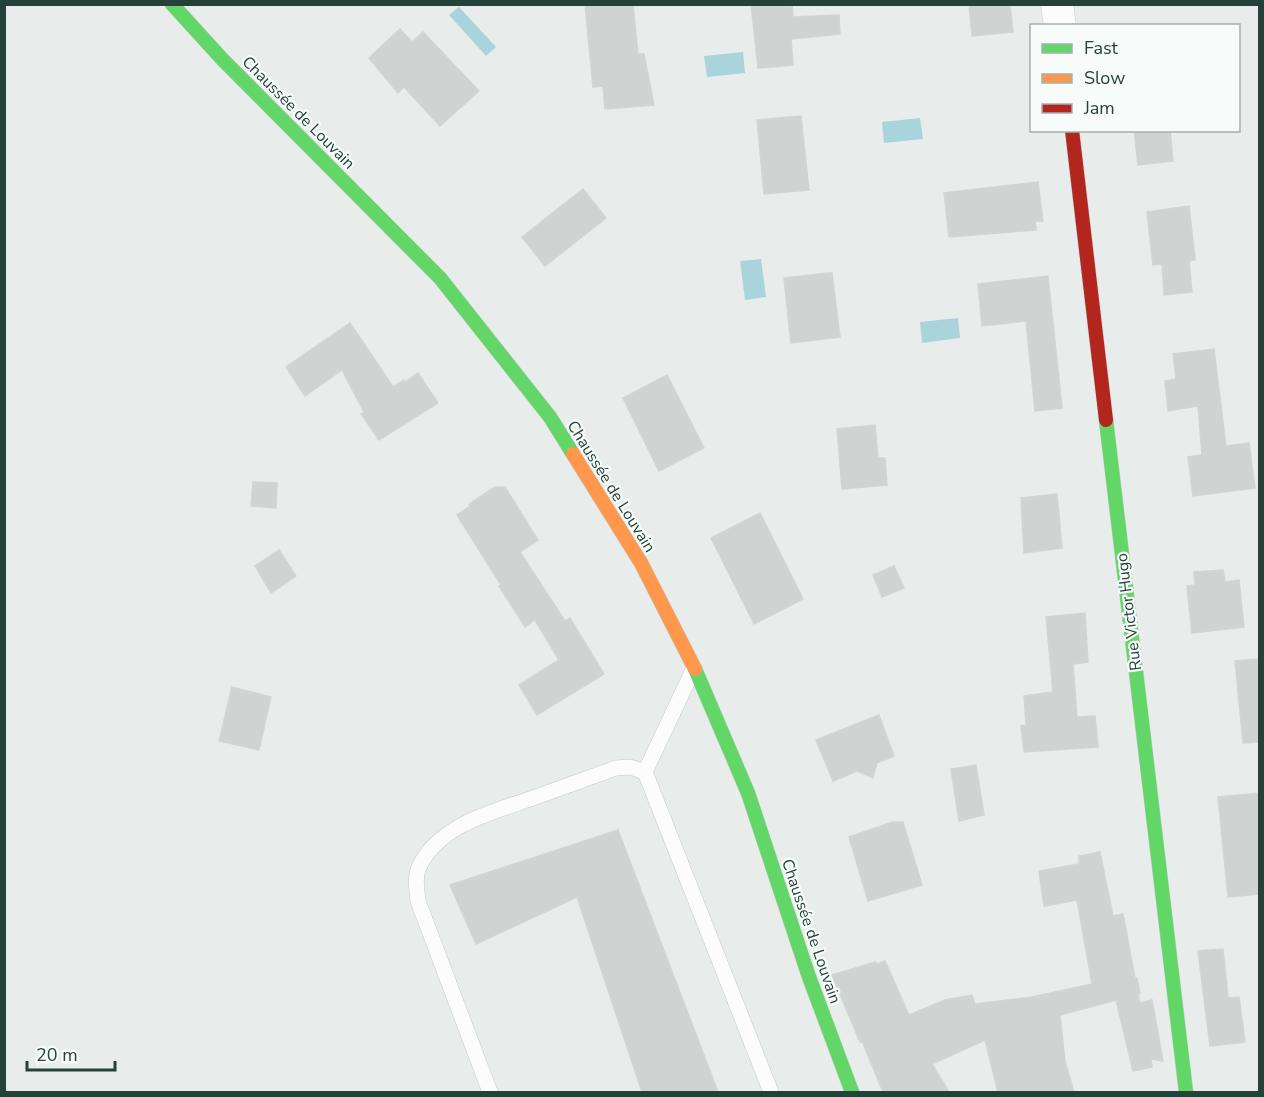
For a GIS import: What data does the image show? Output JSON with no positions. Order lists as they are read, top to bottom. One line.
{"streets":{"main road":["Chaussée de Louvain","Rue Victor Hugo"]},"legend":["Fast","Slow","Jam"],"scale_bar":"20 m"}
